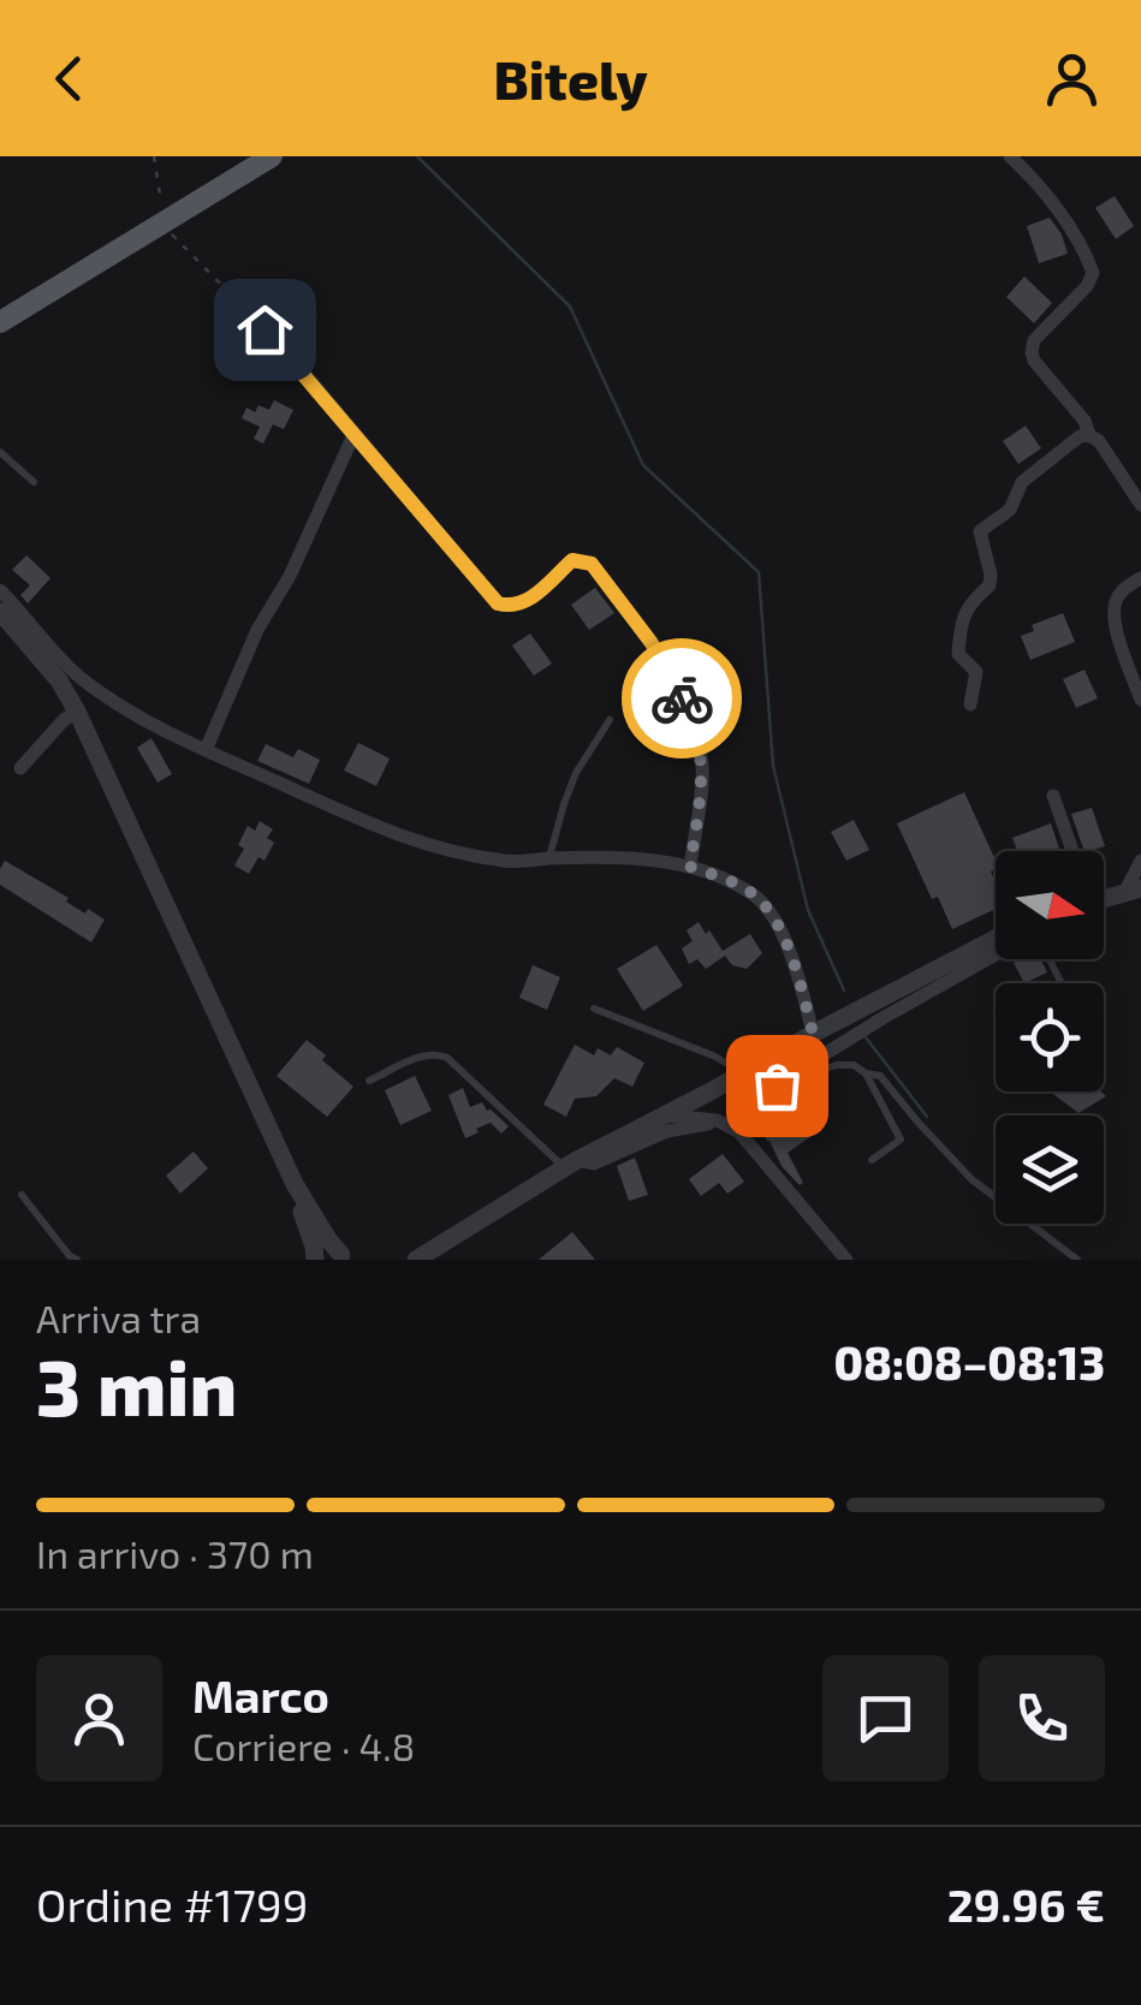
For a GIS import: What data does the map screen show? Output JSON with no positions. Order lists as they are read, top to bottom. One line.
{"north":"right","page":{"header":"Bitely","heading":["3 min","Arriva tra","08:08–08:13"],"panel":["Marco","Corriere · 4.8","Ordine #1799","29.96 €"],"bar":"In arrivo · 370 m"}}
